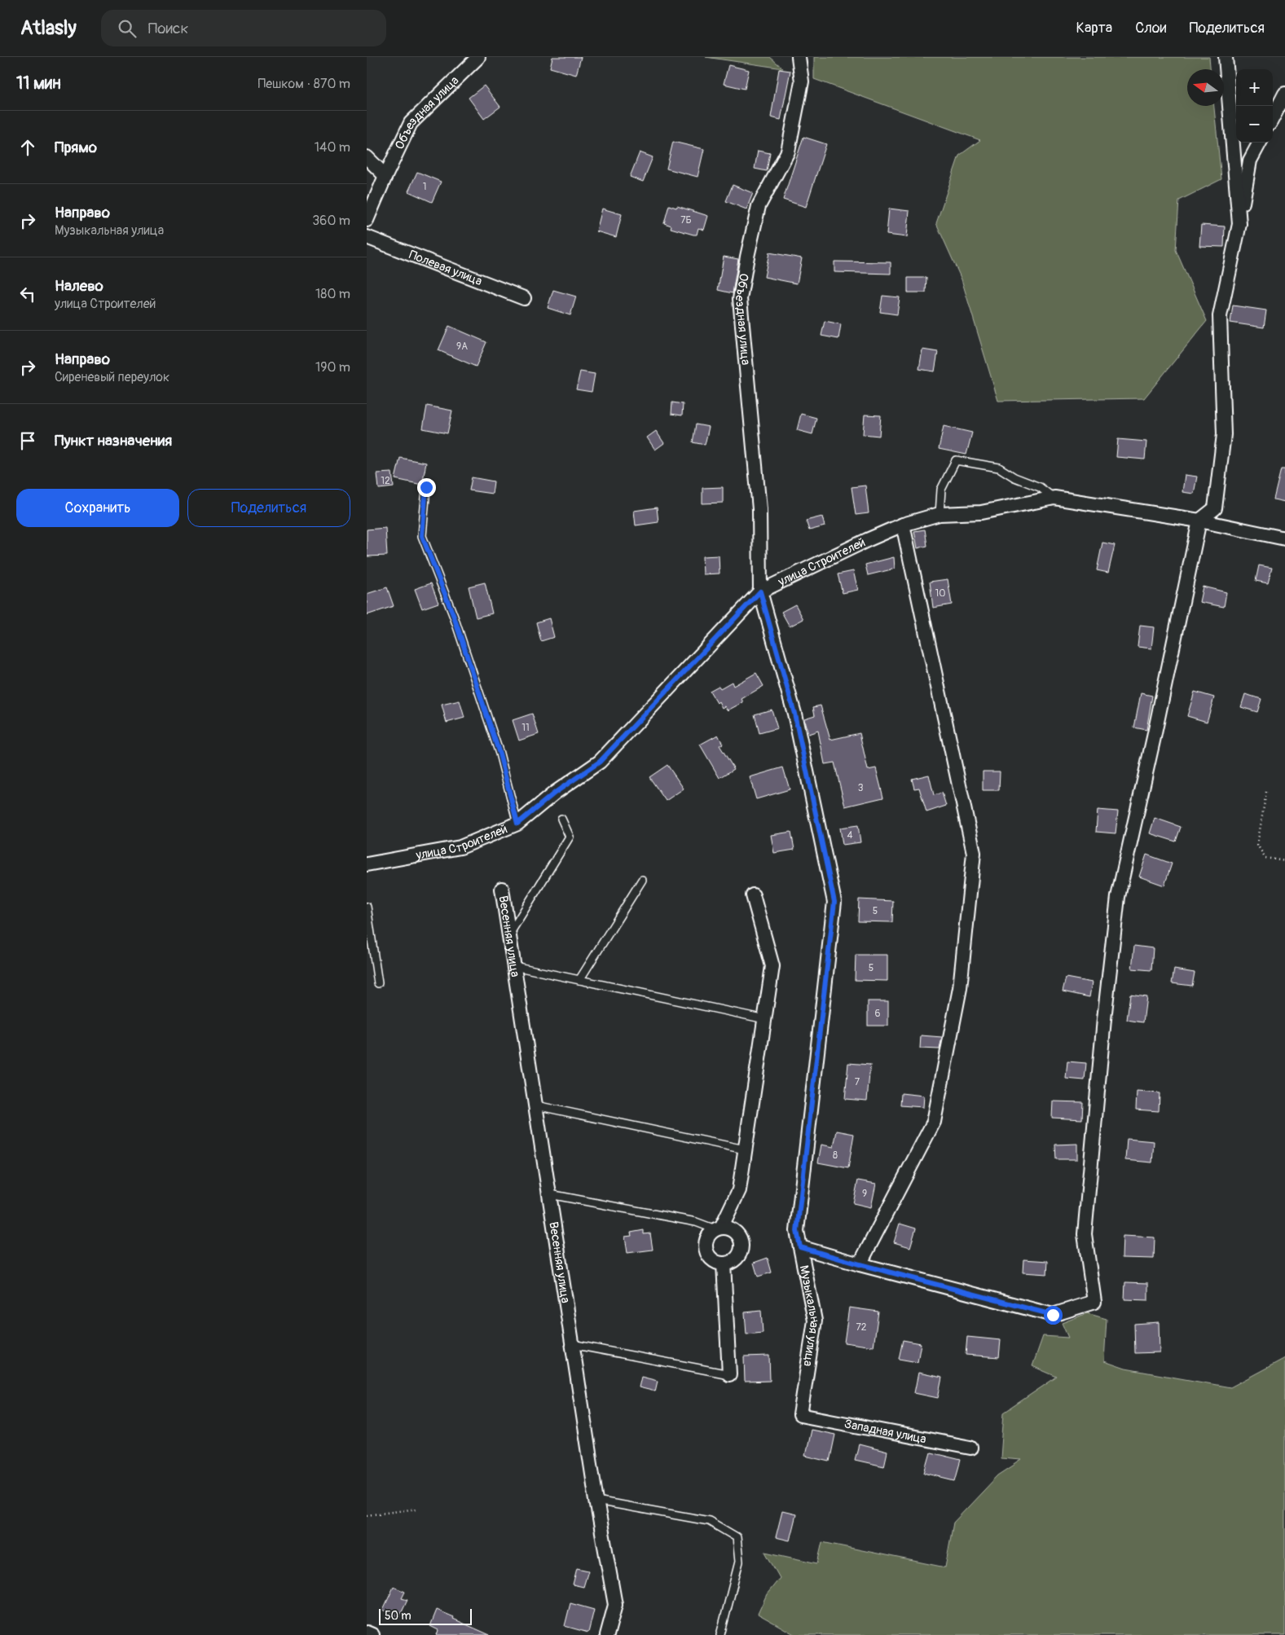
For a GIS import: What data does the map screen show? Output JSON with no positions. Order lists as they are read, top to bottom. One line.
{"streets":{"street":["Объездная улица","Полевая улица","улица Строителей","Весенняя улица","Музыкальная улица","Западная улица"]},"crossings":[["Объездная улица","улица Строителей"],["Объездная улица","Музыкальная улица"],["улица Строителей","Музыкальная улица"],["Музыкальная улица","Западная улица"]],"house_numbers":["1","7Б","9А","12","10","11","3","4","5","5","6","7","8","9","72"],"scale_bar":"50 m","north":"left","page":{"header":"Atlasly","search":"Поиск","nav":["Карта","Слои","Поделиться"],"heading":["11 мин","Пешком · 870 m"],"map_buttons":["+","−"],"list":[["Прямо","140 m"],["Направо","Музыкальная улица","360 m"],["Налево","улица Строителей","180 m"],["Направо","Сиреневый переулок","190 m"],"Пункт назначения"],"buttons":["Сохранить","Поделиться"],"scale":"50 m"}}
